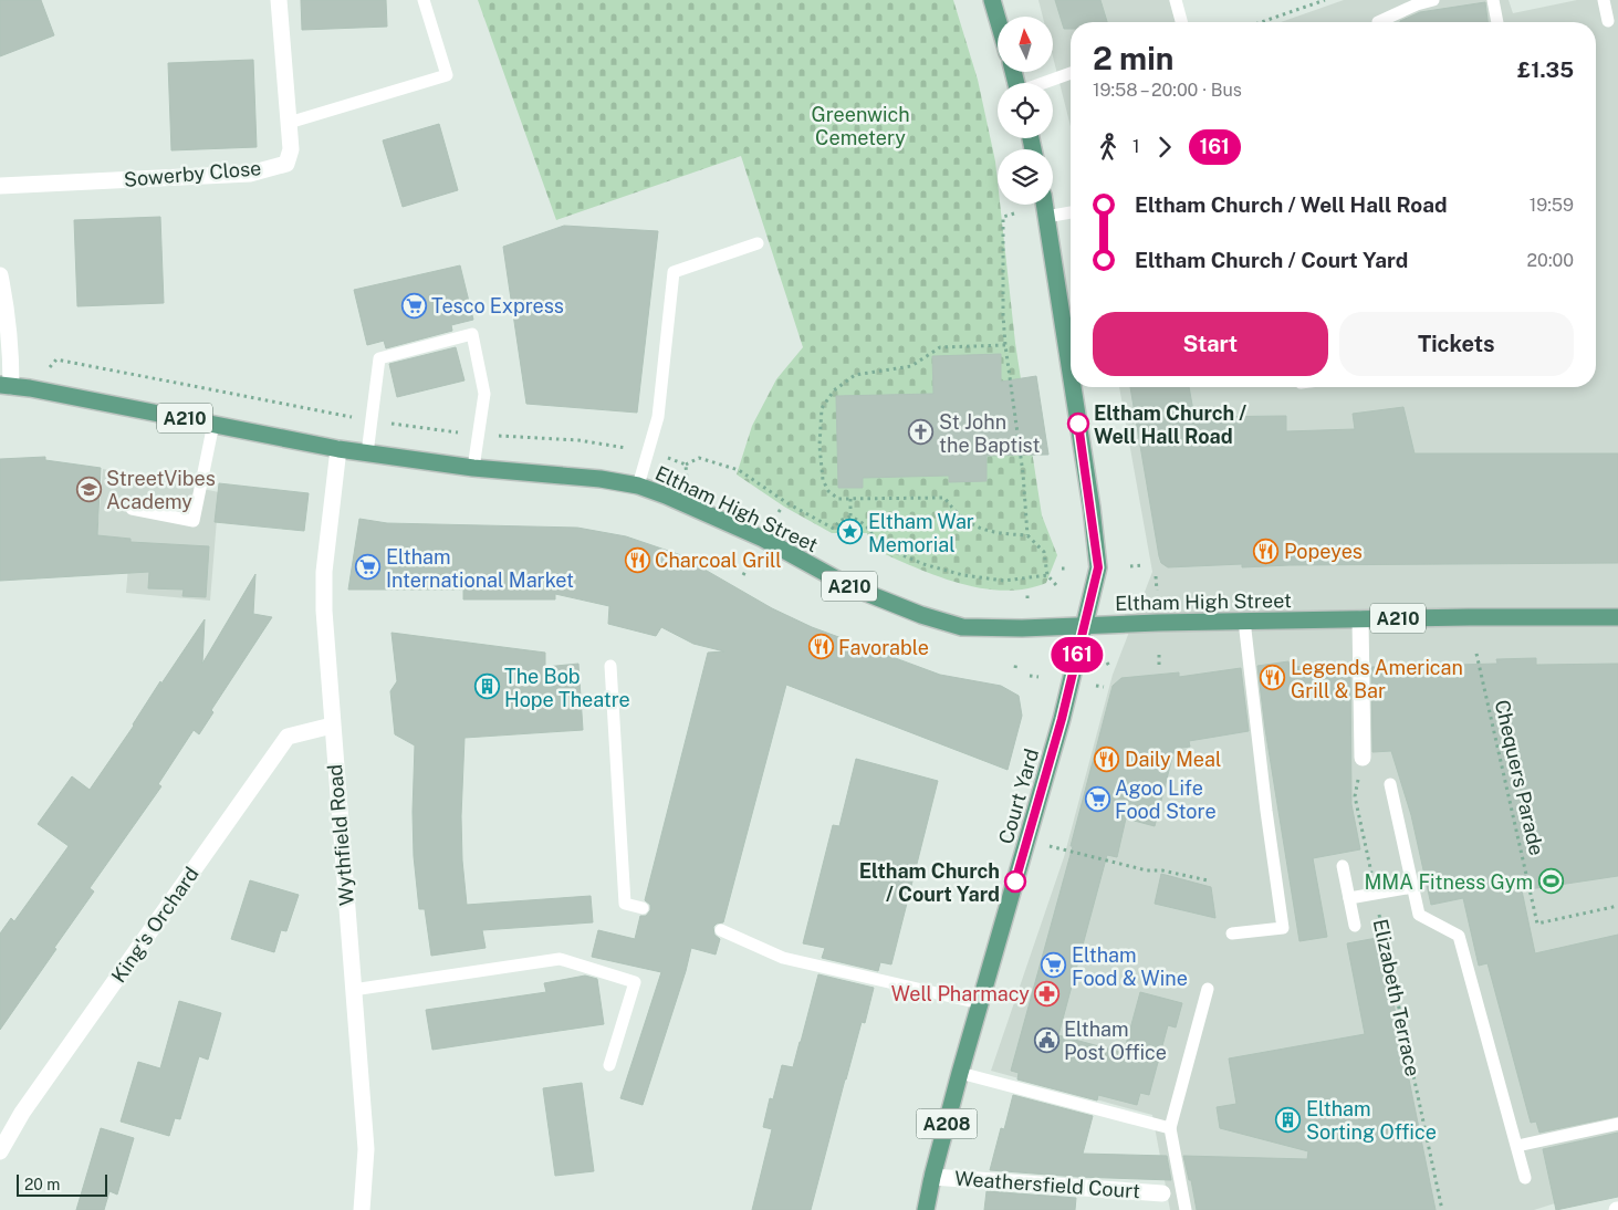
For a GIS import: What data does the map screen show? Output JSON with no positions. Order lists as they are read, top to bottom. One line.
{"streets":{"main road":["A210","Eltham High Street","Court Yard","A208"],"street":["Sowerby Close","Wythfield Road","King's Orchard","Weathersfield Court"],"path":["Chequers Parade","Elizabeth Terrace"]},"crossings":[["Eltham High Street","Court Yard"],["Eltham High Street","Wythfield Road"],["Eltham High Street","A208"],["Court Yard","A208"],["Court Yard","Weathersfield Court"],["Wythfield Road","King's Orchard"]],"parks":["Greenwich Cemetery"],"places":{"supermarket":["Tesco Express","Eltham International Market","Agoo Life Food Store","Eltham Food & Wine"],"other":["Eltham Church / Well Hall Road","Eltham Church / Court Yard"],"church":["St John the Baptist"],"school or university":["StreetVibes Academy"],"place":["Eltham War Memorial"],"restaurant":["Popeyes","Charcoal Grill","Favorable","Legends American Grill & Bar","Daily Meal"],"building":["The Bob Hope Theatre","Eltham Sorting Office"],"sports":["MMA Fitness Gym"],"pharmacy":["Well Pharmacy"],"public building":["Eltham Post Office"]},"lines":["bus line 161"],"scale_bar":"20 m","north":"top","page":{"on_map":"161","heading":["2 min","19:58 – 20:00 · Bus","£1.35"],"legs":["1","161"],"list":[{"name":"Eltham Church / Well Hall Road","value":"19:59"},{"name":"Eltham Church / Court Yard","value":"20:00"}],"buttons":["Start","Tickets"],"scale":"20 m"}}
